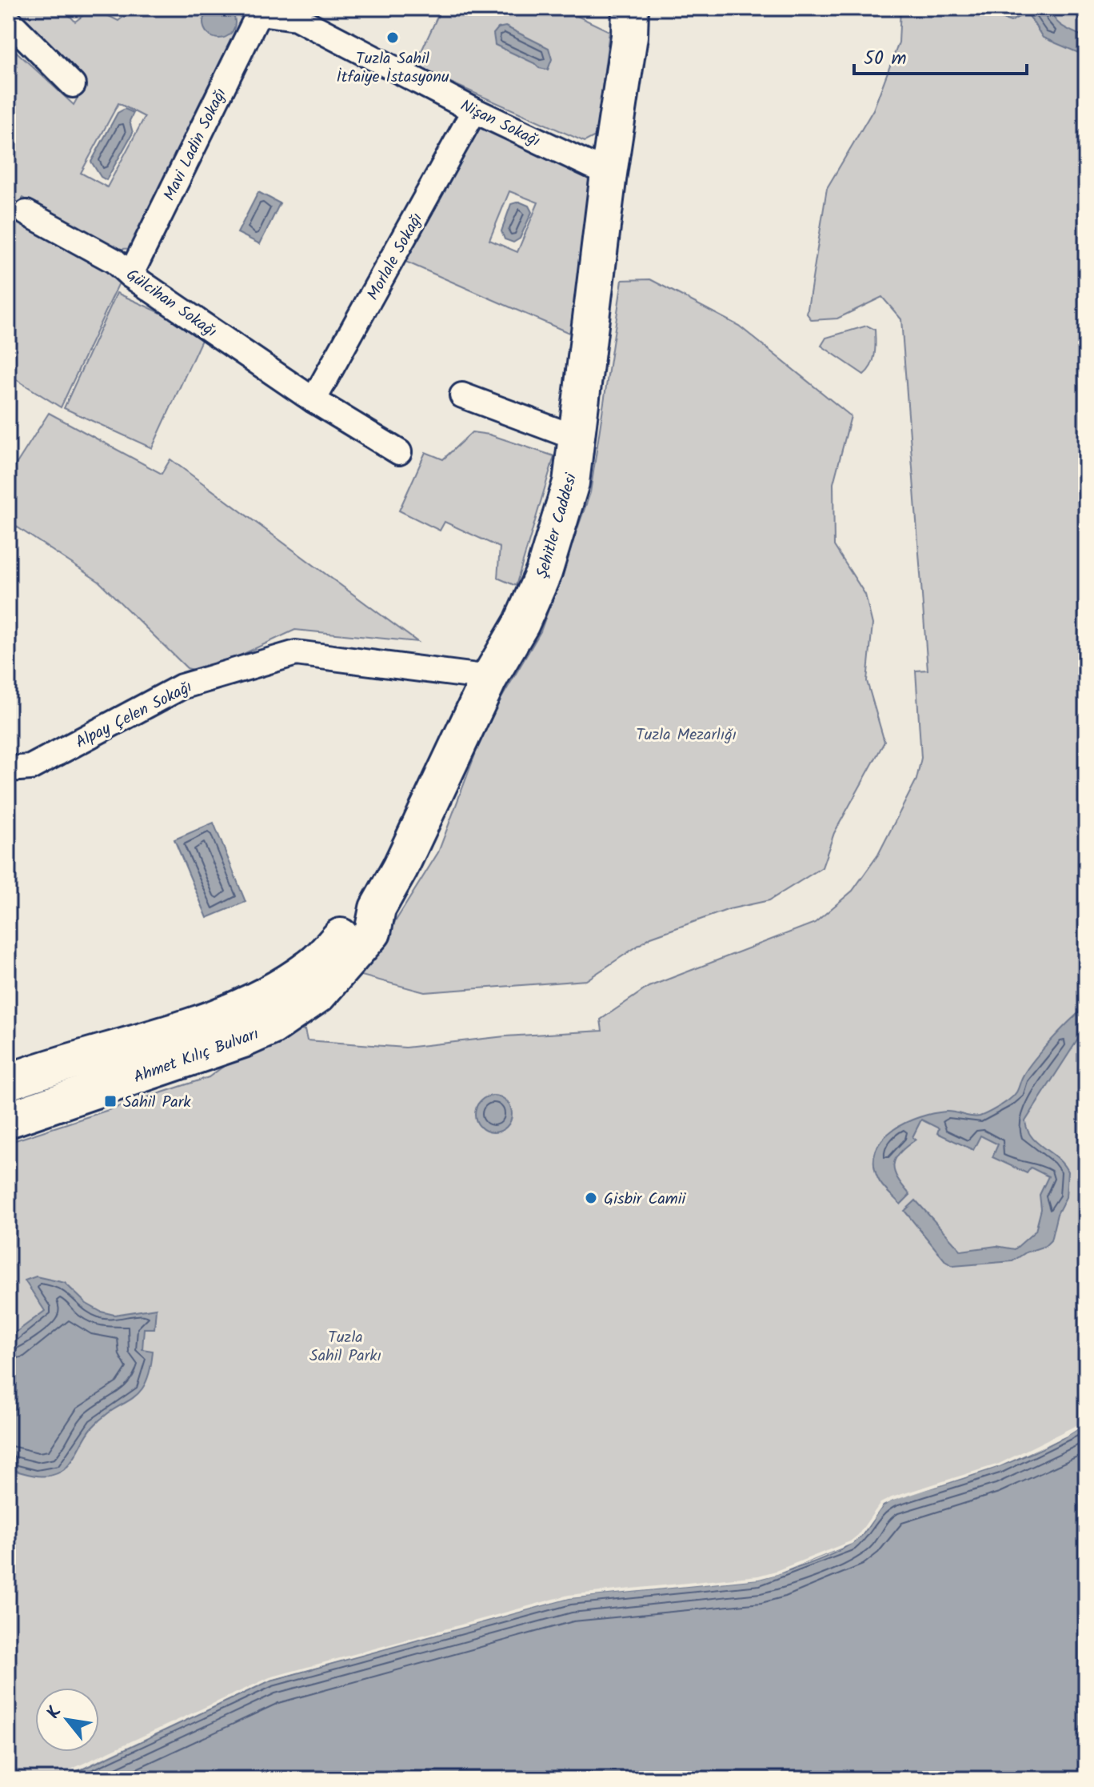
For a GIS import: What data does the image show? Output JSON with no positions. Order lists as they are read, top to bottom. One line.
{"streets":{"main road":["Şehitler Caddesi","Ahmet Kılıç Bulvarı"],"street":["Nişan Sokağı","Mavi Ladin Sokağı","Morlale Sokağı","Gülcihan Sokağı","Alpay Çelen Sokağı"]},"crossings":[["Nişan Sokağı","Mavi Ladin Sokağı"],["Nişan Sokağı","Morlale Sokağı"],["Nişan Sokağı","Şehitler Caddesi"],["Mavi Ladin Sokağı","Gülcihan Sokağı"],["Morlale Sokağı","Gülcihan Sokağı"],["Şehitler Caddesi","Alpay Çelen Sokağı"],["Şehitler Caddesi","Ahmet Kılıç Bulvarı"]],"parks":["Tuzla Mezarlığı","Tuzla Sahil Parkı"],"places":{"other":["Tuzla Sahil İtfaiye İstasyonu","Gisbir Camii"],"transit":["Sahil Park"]},"scale_bar":"50 m","north":"top left"}
